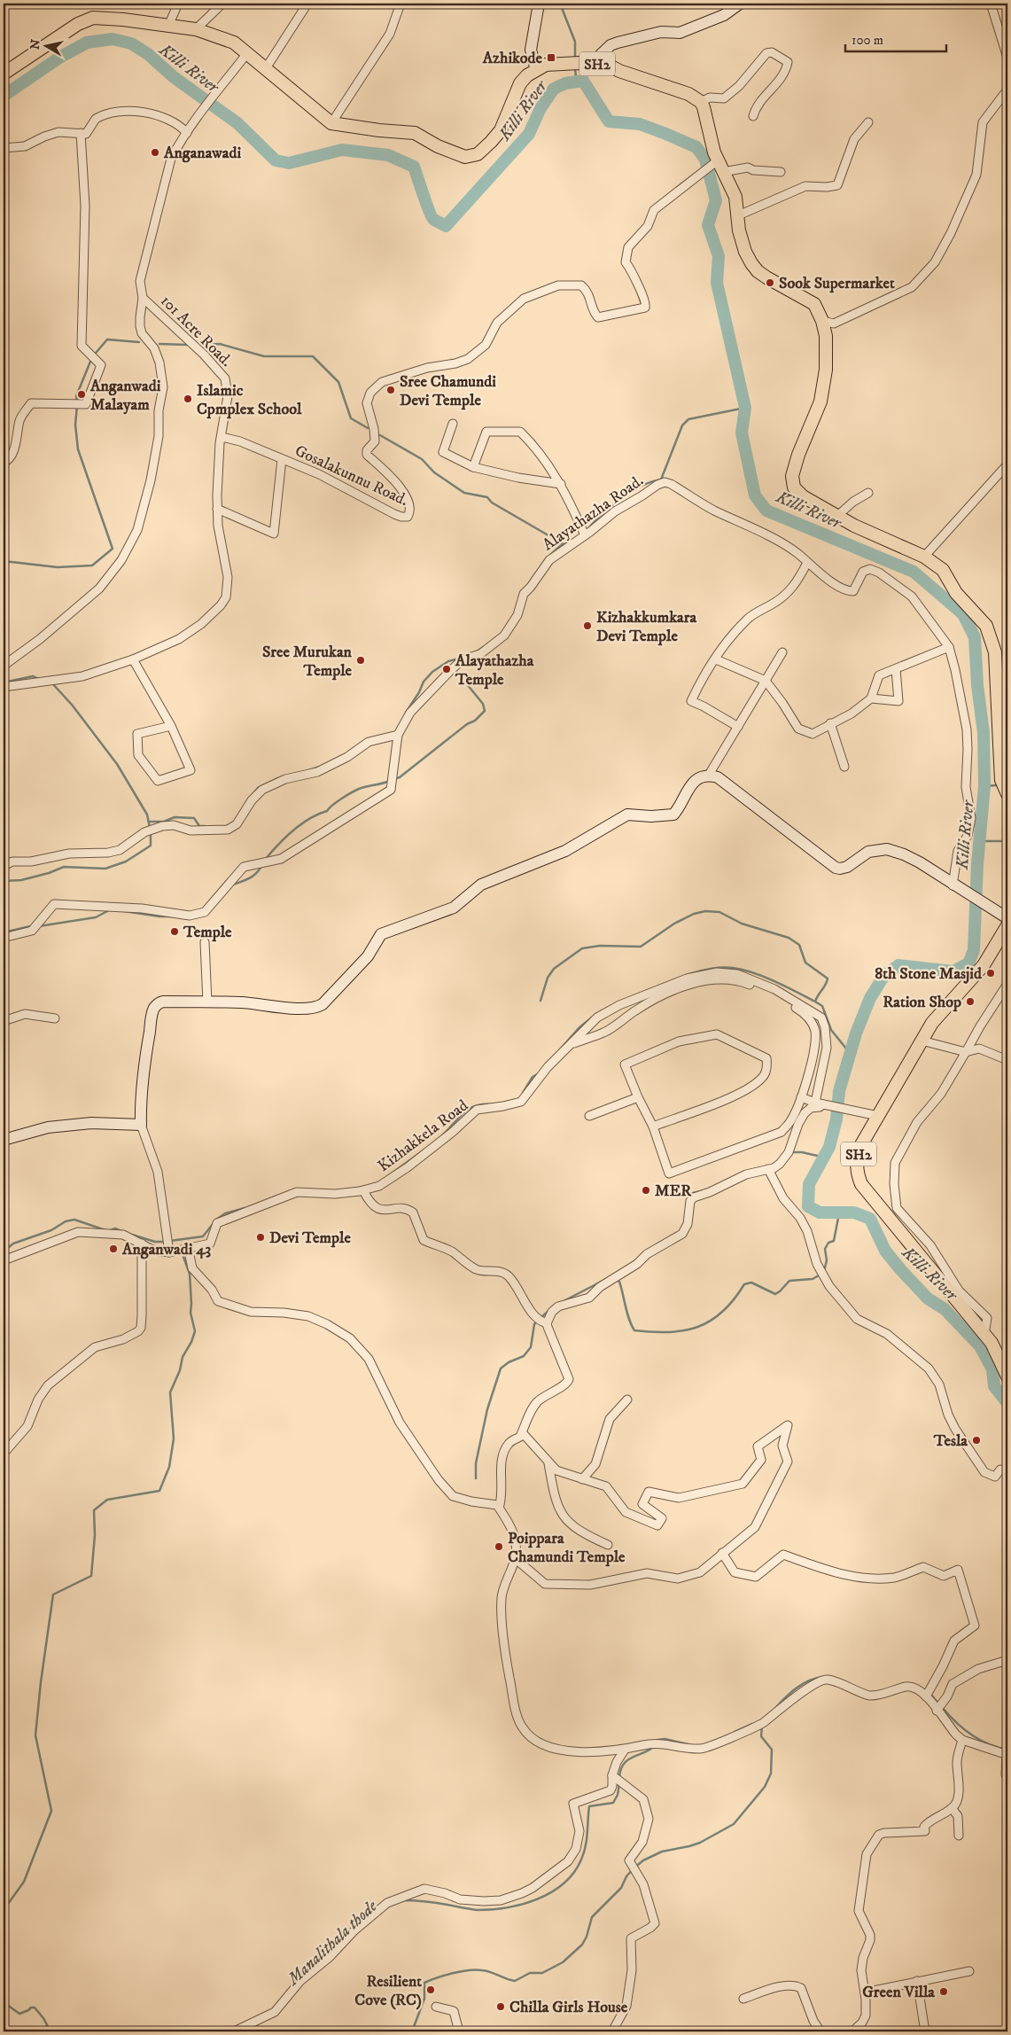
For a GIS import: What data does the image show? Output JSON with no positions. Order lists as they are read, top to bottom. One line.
{"streets":{"main road":["SH2"],"street":["101 Acre Road.","Gosalakunnu Road.","Alayathazha Road.","Kizhakkela Road"]},"crossings":[["101 Acre Road.","Gosalakunnu Road."]],"water":["Killi River","Manalithala thode"],"places":{"transit":["Azhikode"],"other":["Anganawadi","Sook Supermarket","Sree Chamundi Devi Temple","Anganwadi Malayam","Islamic Cpmplex School","Kizhakkumkara Devi Temple","Sree Murukan Temple","Alayathazha Temple","Temple","8th Stone Masjid","Ration Shop","MER","Devi Temple","Anganwadi 43","Tesla","Poippara Chamundi Temple","Resilient Cove (RC)","Green Villa","Chilla Girls House"]},"scale_bar":"100 m","north":"left"}
